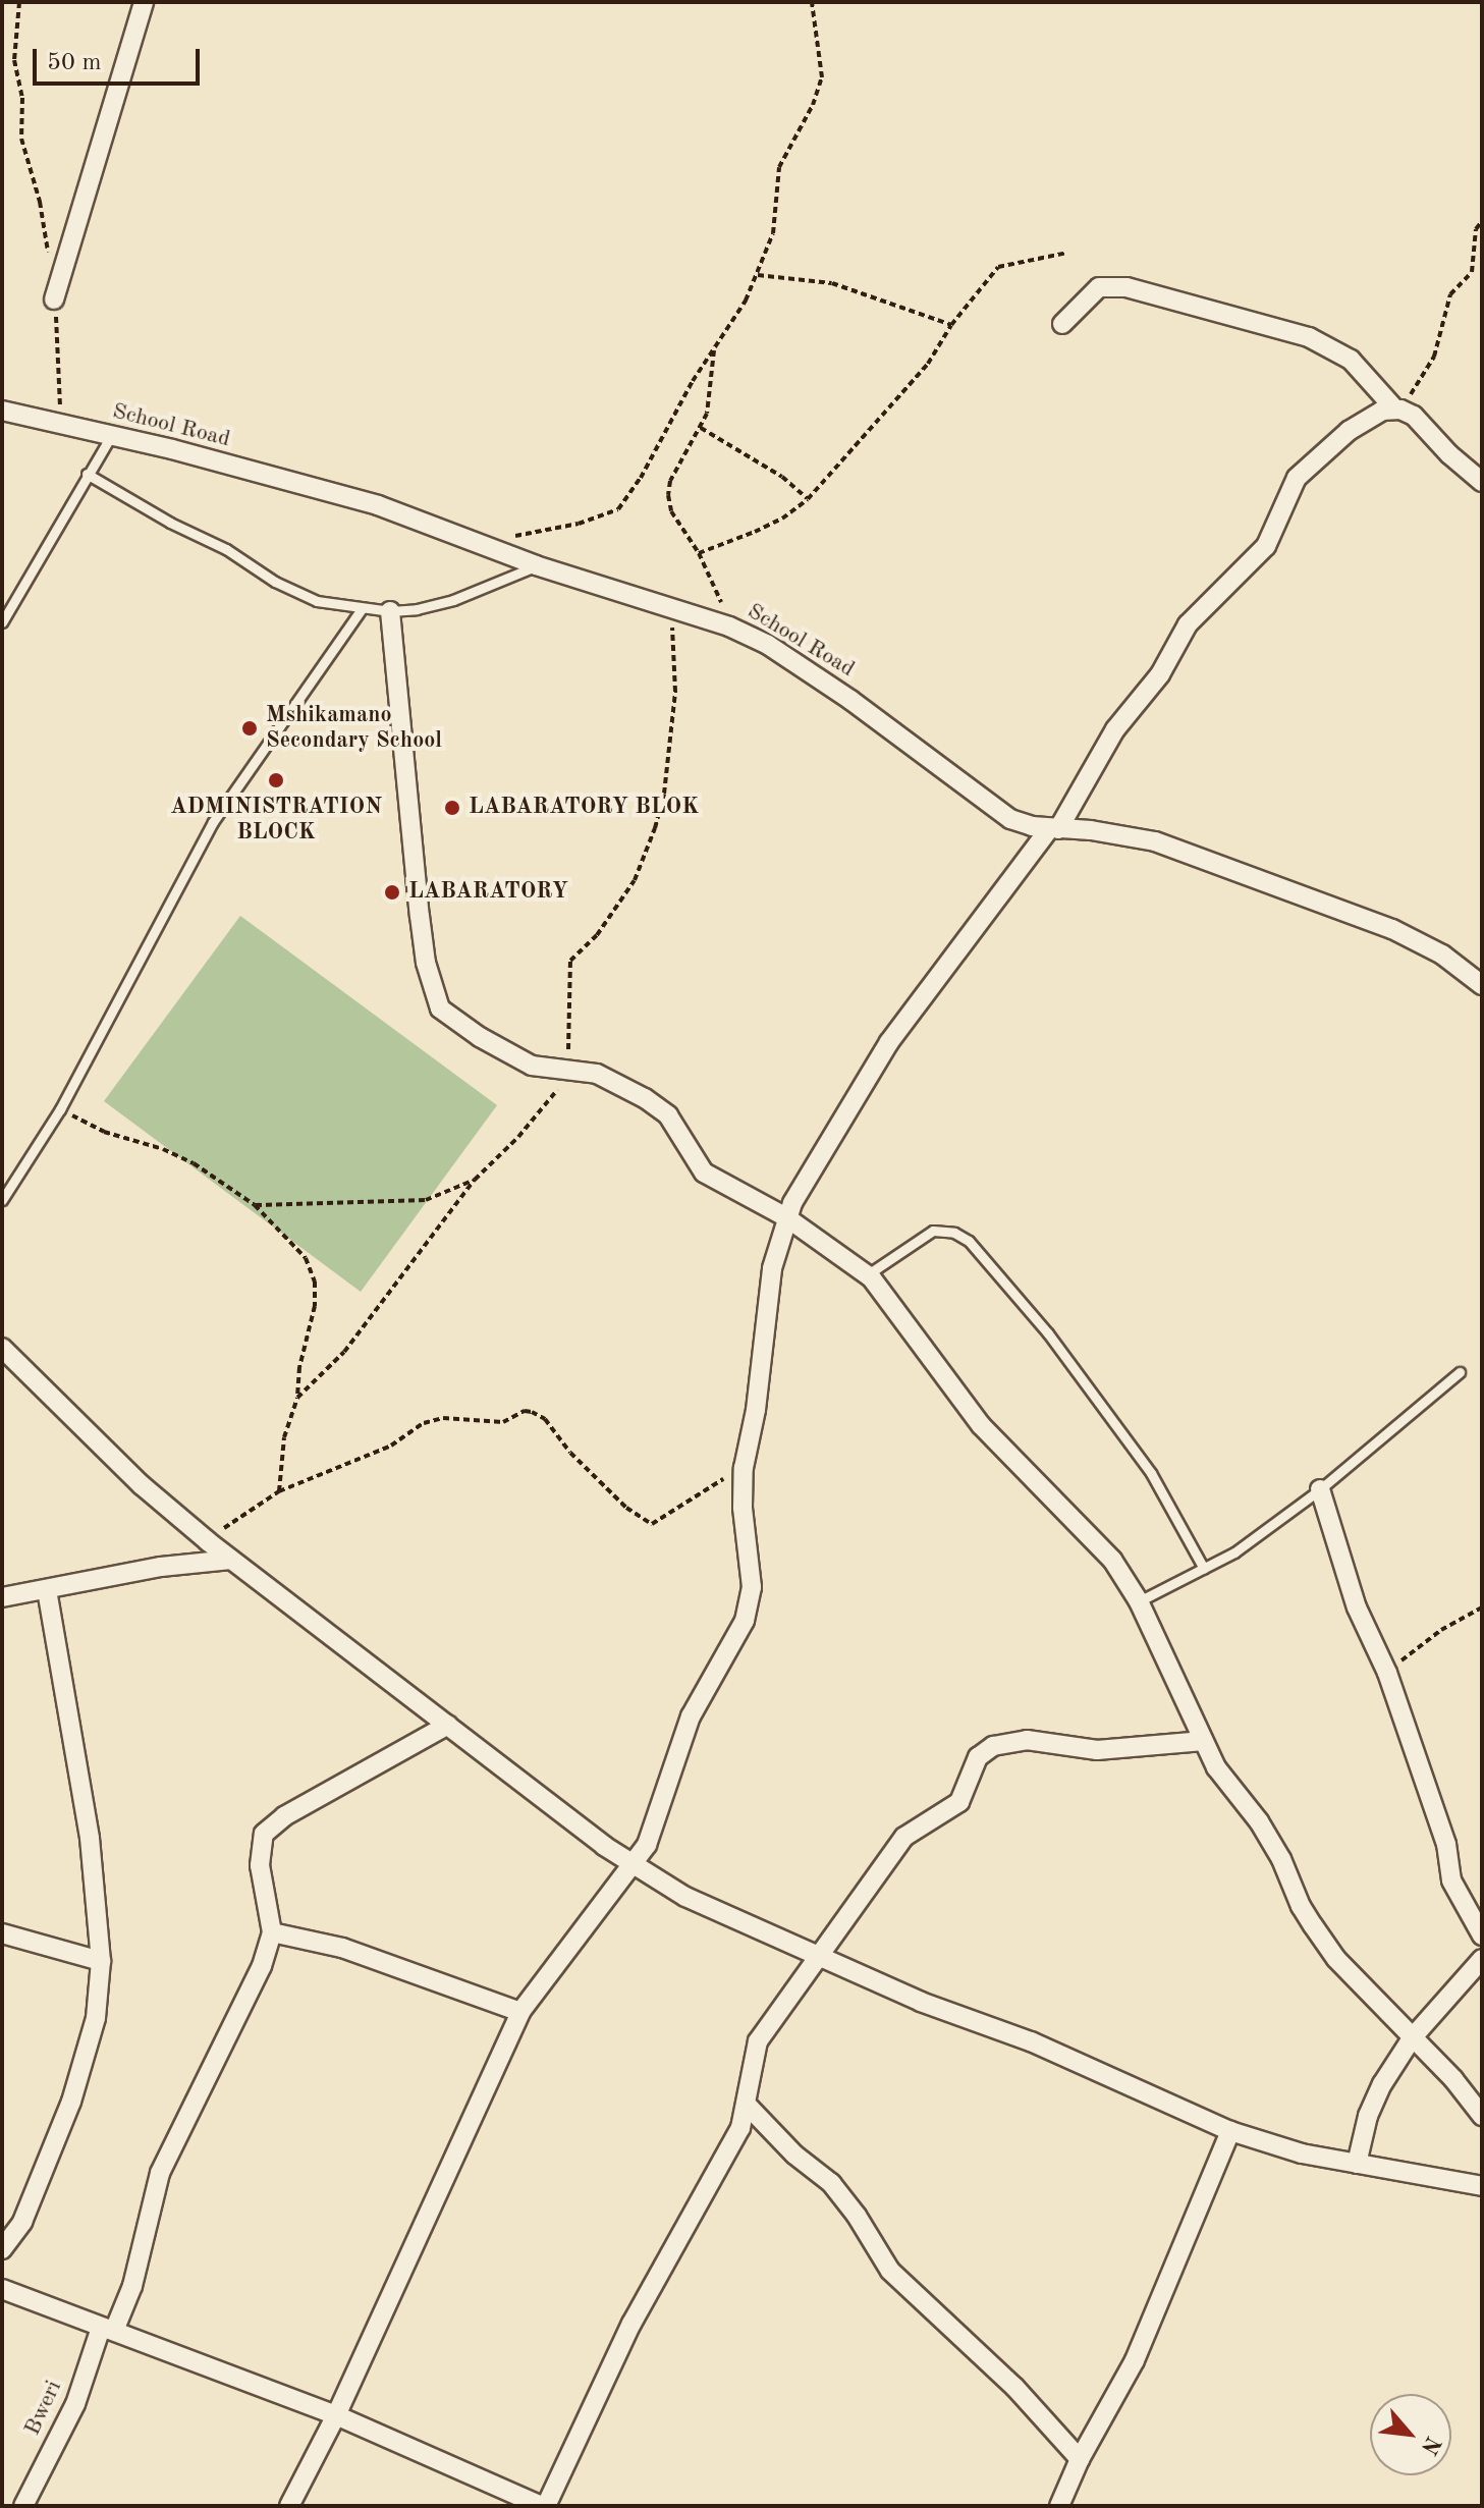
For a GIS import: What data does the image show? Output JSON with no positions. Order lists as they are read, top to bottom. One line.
{"streets":{"street":["School Road","Bweri"]},"places":["Mshikamano Secondary School","ADMINISTRATION BLOCK","LABARATORY BLOK","LABARATORY"],"scale_bar":"50 m","north":"bottom right"}
